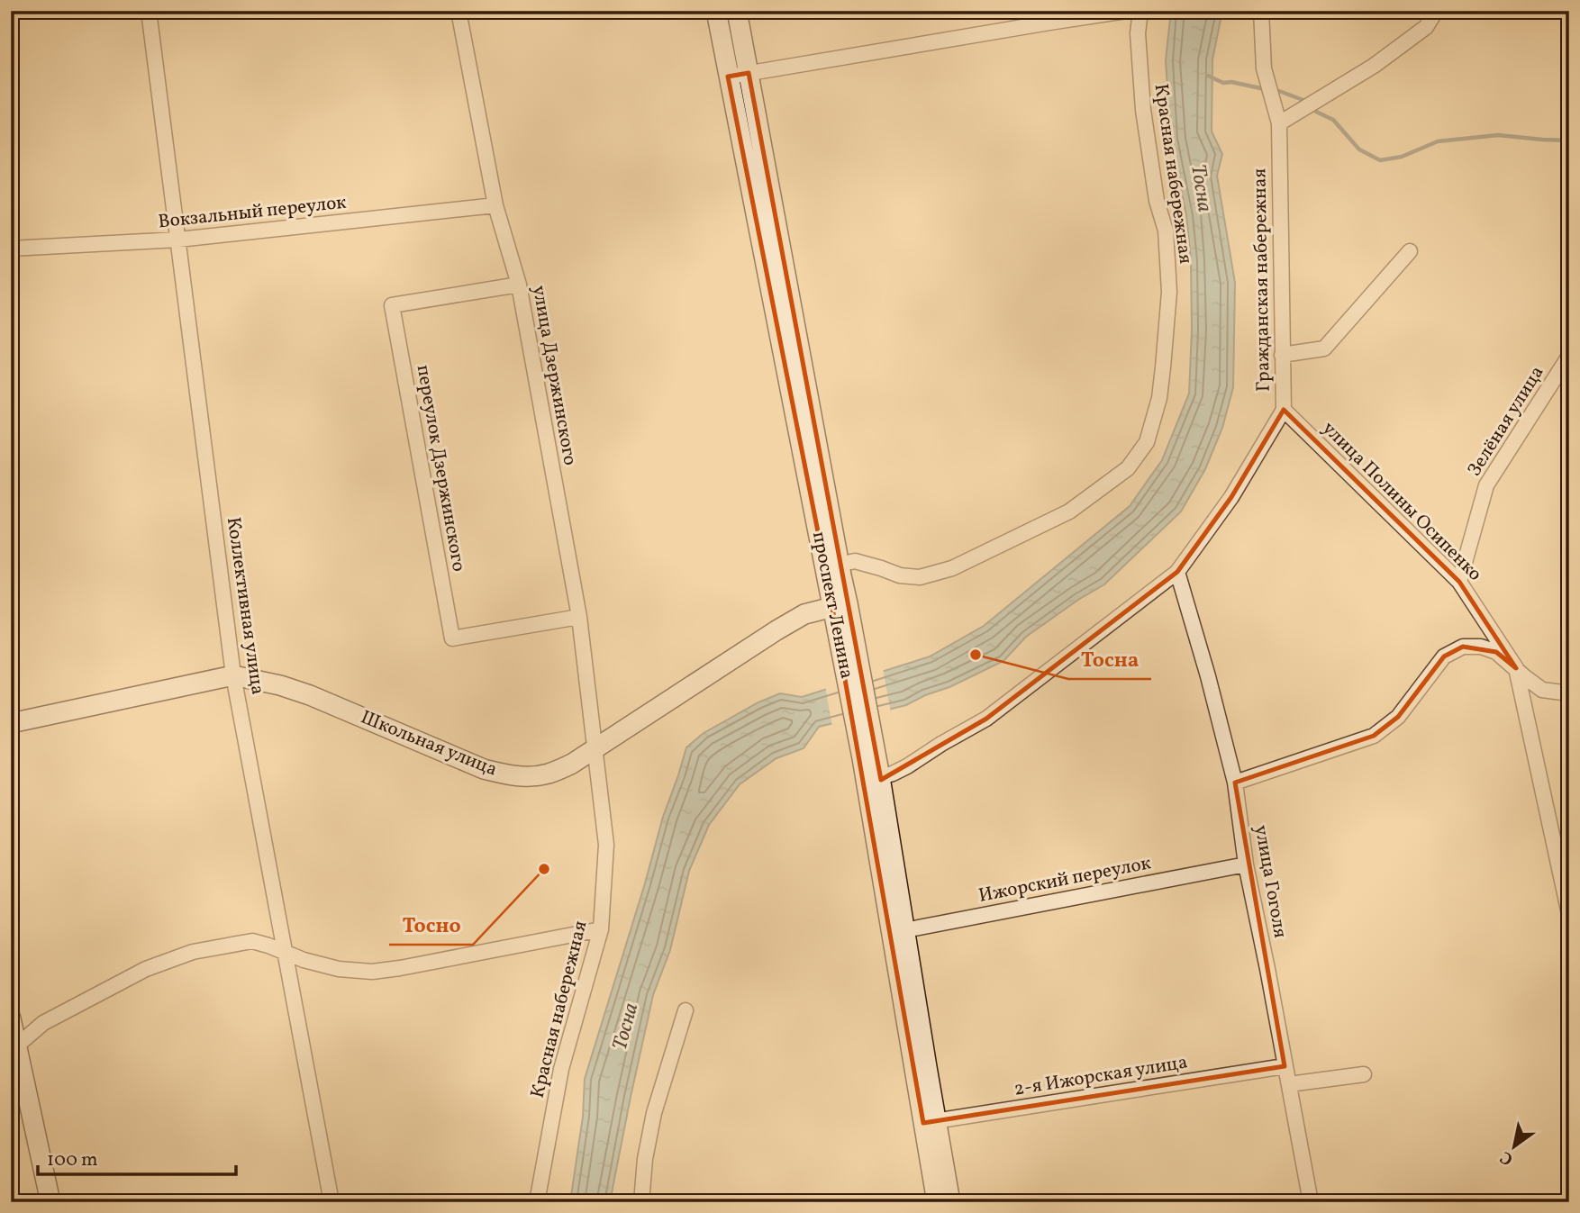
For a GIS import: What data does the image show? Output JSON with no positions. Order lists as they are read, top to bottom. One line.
{"streets":{"main road":["проспект Ленина","Школьная улица"],"street":["Красная набережная","Вокзальный переулок","Гражданская набережная","улица Дзержинского","Зелёная улица","переулок Дзержинского","улица Полины Осипенко","Коллективная улица","Ижорский переулок","улица Гоголя","2-я Ижорская улица"]},"crossings":[["Красная набережная","улица Дзержинского"],["Красная набережная","проспект Ленина"],["Красная набережная","Школьная улица"],["Вокзальный переулок","улица Дзержинского"],["Вокзальный переулок","Коллективная улица"],["Гражданская набережная","улица Полины Осипенко"],["Гражданская набережная","проспект Ленина"],["Гражданская набережная","улица Гоголя"],["улица Дзержинского","переулок Дзержинского"],["улица Дзержинского","Школьная улица"],["Зелёная улица","улица Полины Осипенко"],["проспект Ленина","Школьная улица"],["проспект Ленина","Ижорский переулок"],["проспект Ленина","2-я Ижорская улица"],["Коллективная улица","Школьная улица"],["Ижорский переулок","улица Гоголя"],["улица Гоголя","2-я Ижорская улица"]],"water":["Тосна"],"places":["Тосна","Тосно"],"scale_bar":"100 m","north":"bottom left"}
